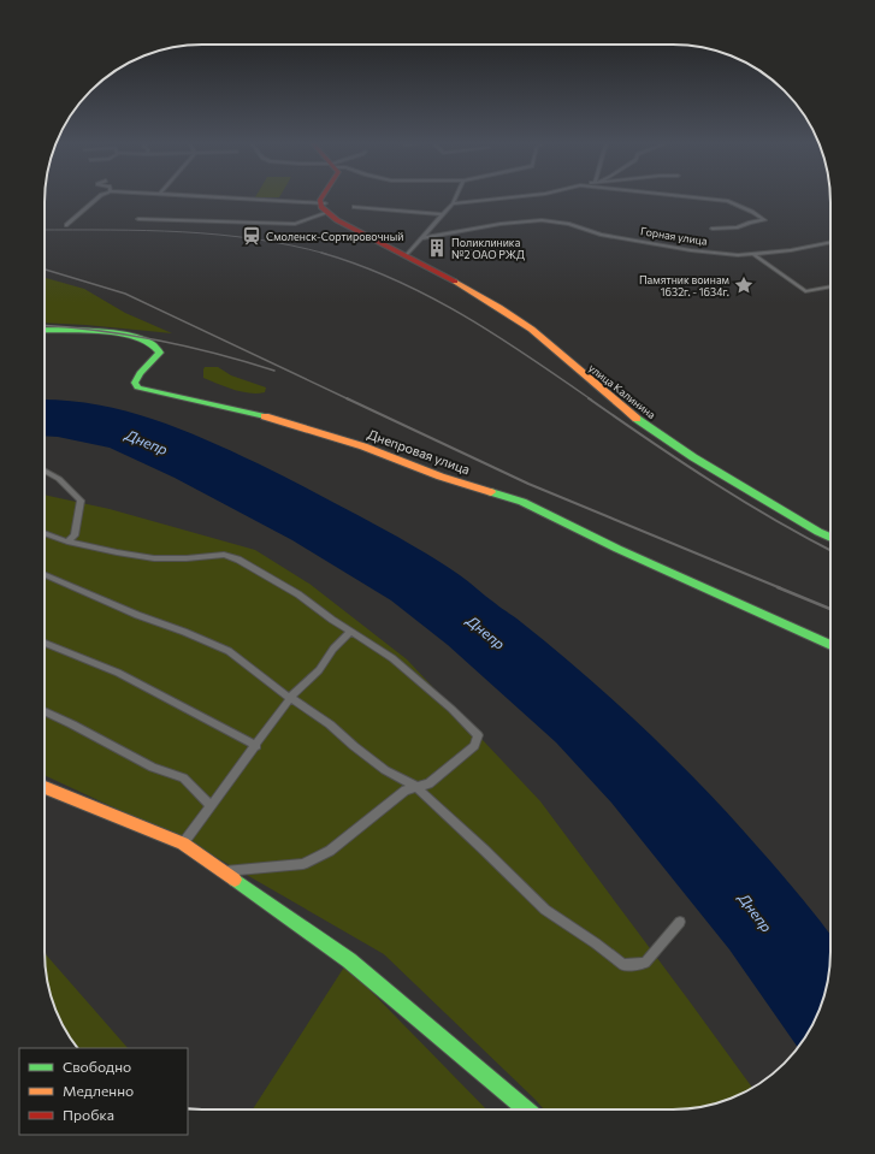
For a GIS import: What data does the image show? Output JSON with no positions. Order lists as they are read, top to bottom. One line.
{"streets":{"street":["Горная улица","улица Калинина","Днепровая улица"]},"water":["Днепр"],"places":{"station":["Смоленск-Сортировочный"],"building":["Поликлиника №2 ОАО РЖД"],"place":["Памятник воинам 1632г. - 1634г."]},"legend":["Свободно","Медленно","Пробка"]}
